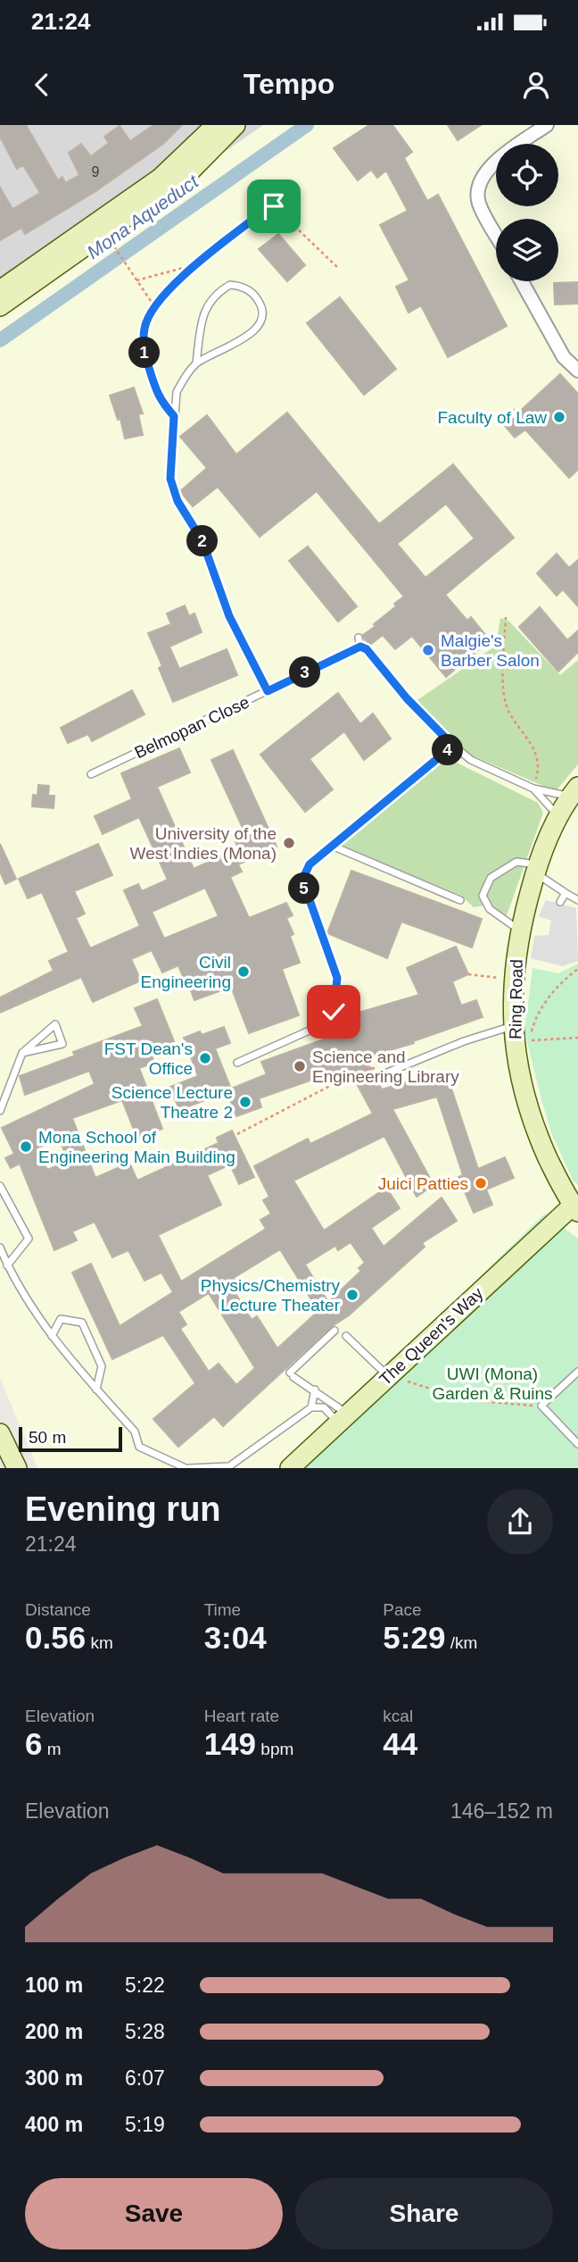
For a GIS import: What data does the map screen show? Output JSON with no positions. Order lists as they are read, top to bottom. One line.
{"streets":{"street":["Ring Road","The Queen's Way"],"lane":["Belmopan Close"]},"crossings":[["Ring Road","The Queen's Way"]],"water":["Mona Aqueduct"],"parks":["UWI (Mona) Garden & Ruins"],"places":["Faculty of Law","Malgie's Barber Salon","University of the West Indies (Mona)","Civil Engineering","FST Dean's Office","Science and Engineering Library","Science Lecture Theatre 2","Mona School of Engineering Main Building","Juici Patties","Physics/Chemistry Lecture Theater"],"house_numbers":["9"],"scale_bar":"50 m","page":{"status":"21:24","header":"Tempo","pins":["1","2","3","4","5"],"scale":"50 m","heading":["Evening run","21:24"],"stats":[["Distance","0.56 km"],["Time","3:04"],["Pace","5:29 /km"],["Elevation","6 m"],["Heart rate","149 bpm"],["kcal","44"]],"chart":["Elevation","146–152 m"],"list":[{"name":"100 m","note":"5:22"},{"name":"200 m","note":"5:28"},{"name":"300 m","note":"6:07"},{"name":"400 m","note":"5:19"}],"buttons":["Save","Share"]}}
